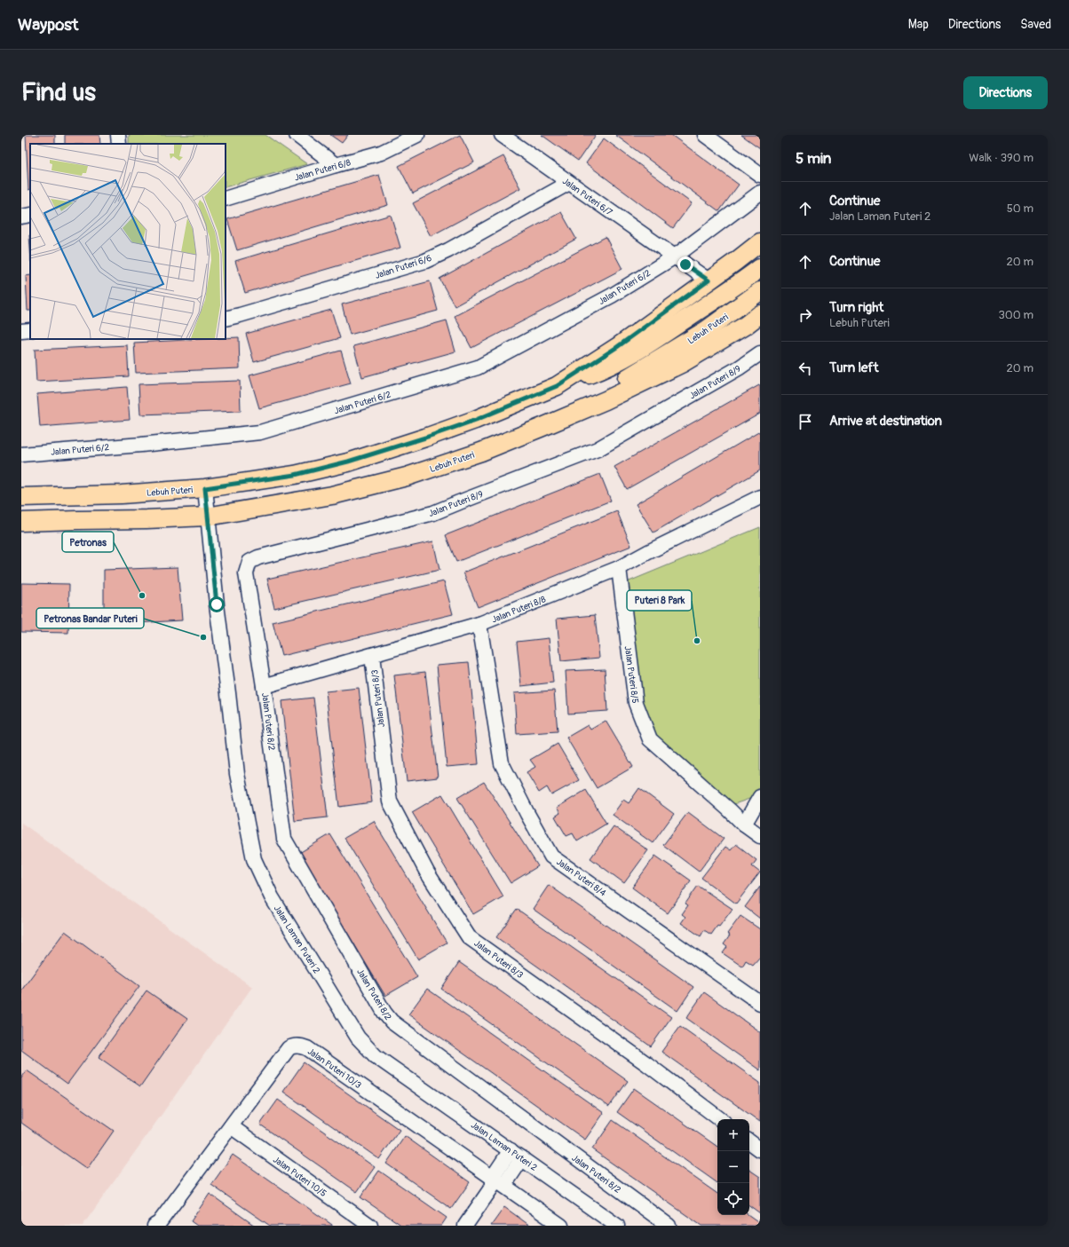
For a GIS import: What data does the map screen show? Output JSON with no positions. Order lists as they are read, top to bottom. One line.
{"streets":{"main road":["Lebuh Puteri"],"street":["Jalan Puteri 6/8","Jalan Puteri 6/7","Jalan Puteri 6/6","Jalan Puteri 6/2","Jalan Puteri 8/9","Jalan Puteri 8/8","Jalan Puteri 8/5","Jalan Puteri 8/3","Jalan Puteri 8/2","Jalan Puteri 8/4","Jalan Laman Puteri 2","Jalan Puteri 10/3","Jalan Puteri 10/5"]},"crossings":[["Jalan Puteri 6/7","Jalan Puteri 6/6"],["Jalan Puteri 6/7","Jalan Puteri 6/2"],["Jalan Puteri 6/7","Lebuh Puteri"],["Lebuh Puteri","Jalan Laman Puteri 2"],["Jalan Puteri 8/9","Jalan Puteri 8/8"],["Jalan Puteri 8/9","Jalan Puteri 8/2"],["Jalan Puteri 8/8","Jalan Puteri 8/5"],["Jalan Puteri 8/8","Jalan Puteri 8/3"],["Jalan Puteri 8/8","Jalan Puteri 8/2"],["Jalan Puteri 8/8","Jalan Puteri 8/4"],["Jalan Puteri 10/3","Jalan Puteri 10/5"]],"places":["Petronas","Petronas Bandar Puteri","Puteri 8 Park"],"page":{"header":"Waypost","nav":["Map","Directions","Saved"],"buttons":"Directions","title":"Find us","heading":["5 min","Walk · 390 m"],"list":[["Continue","Jalan Laman Puteri 2","50 m"],["Continue","20 m"],["Turn right","Lebuh Puteri","300 m"],["Turn left","20 m"],"Arrive at destination"],"map_buttons":["+","−"]}}
